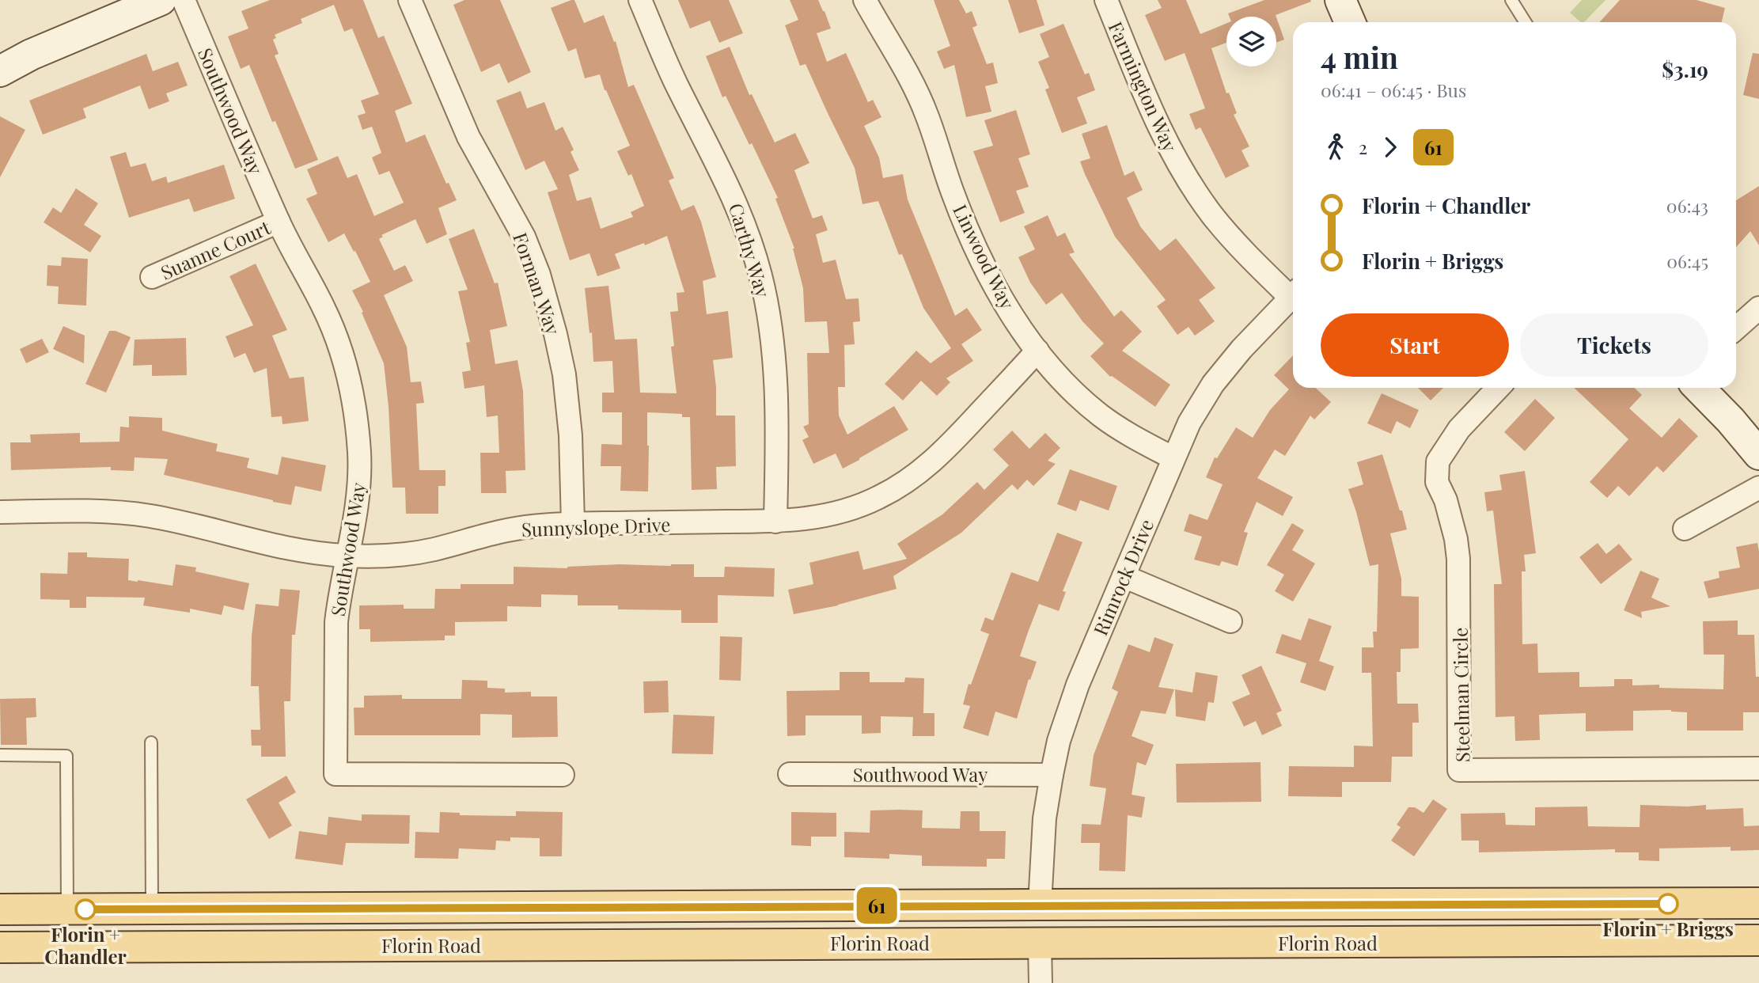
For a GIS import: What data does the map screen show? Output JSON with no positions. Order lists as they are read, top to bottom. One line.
{"streets":{"main road":["Florin Road"],"street":["Farmington Way","Southwood Way","Suanne Court","Carthy Way","Linwood Way","Forman Way","Sunnyslope Drive","Rimrock Drive","Steelman Circle"]},"crossings":[["Southwood Way","Suanne Court"],["Southwood Way","Sunnyslope Drive"],["Southwood Way","Rimrock Drive"],["Carthy Way","Sunnyslope Drive"],["Linwood Way","Sunnyslope Drive"],["Linwood Way","Rimrock Drive"],["Forman Way","Sunnyslope Drive"],["Rimrock Drive","Florin Road"]],"places":["Florin + Briggs","Florin + Chandler"],"lines":["bus line 61"],"page":{"on_map":"61","heading":["4 min","06:41 – 06:45 · Bus","$3.19"],"legs":["2","61"],"list":[{"name":"Florin + Chandler","value":"06:43"},{"name":"Florin + Briggs","value":"06:45"}],"buttons":["Start","Tickets"]}}
